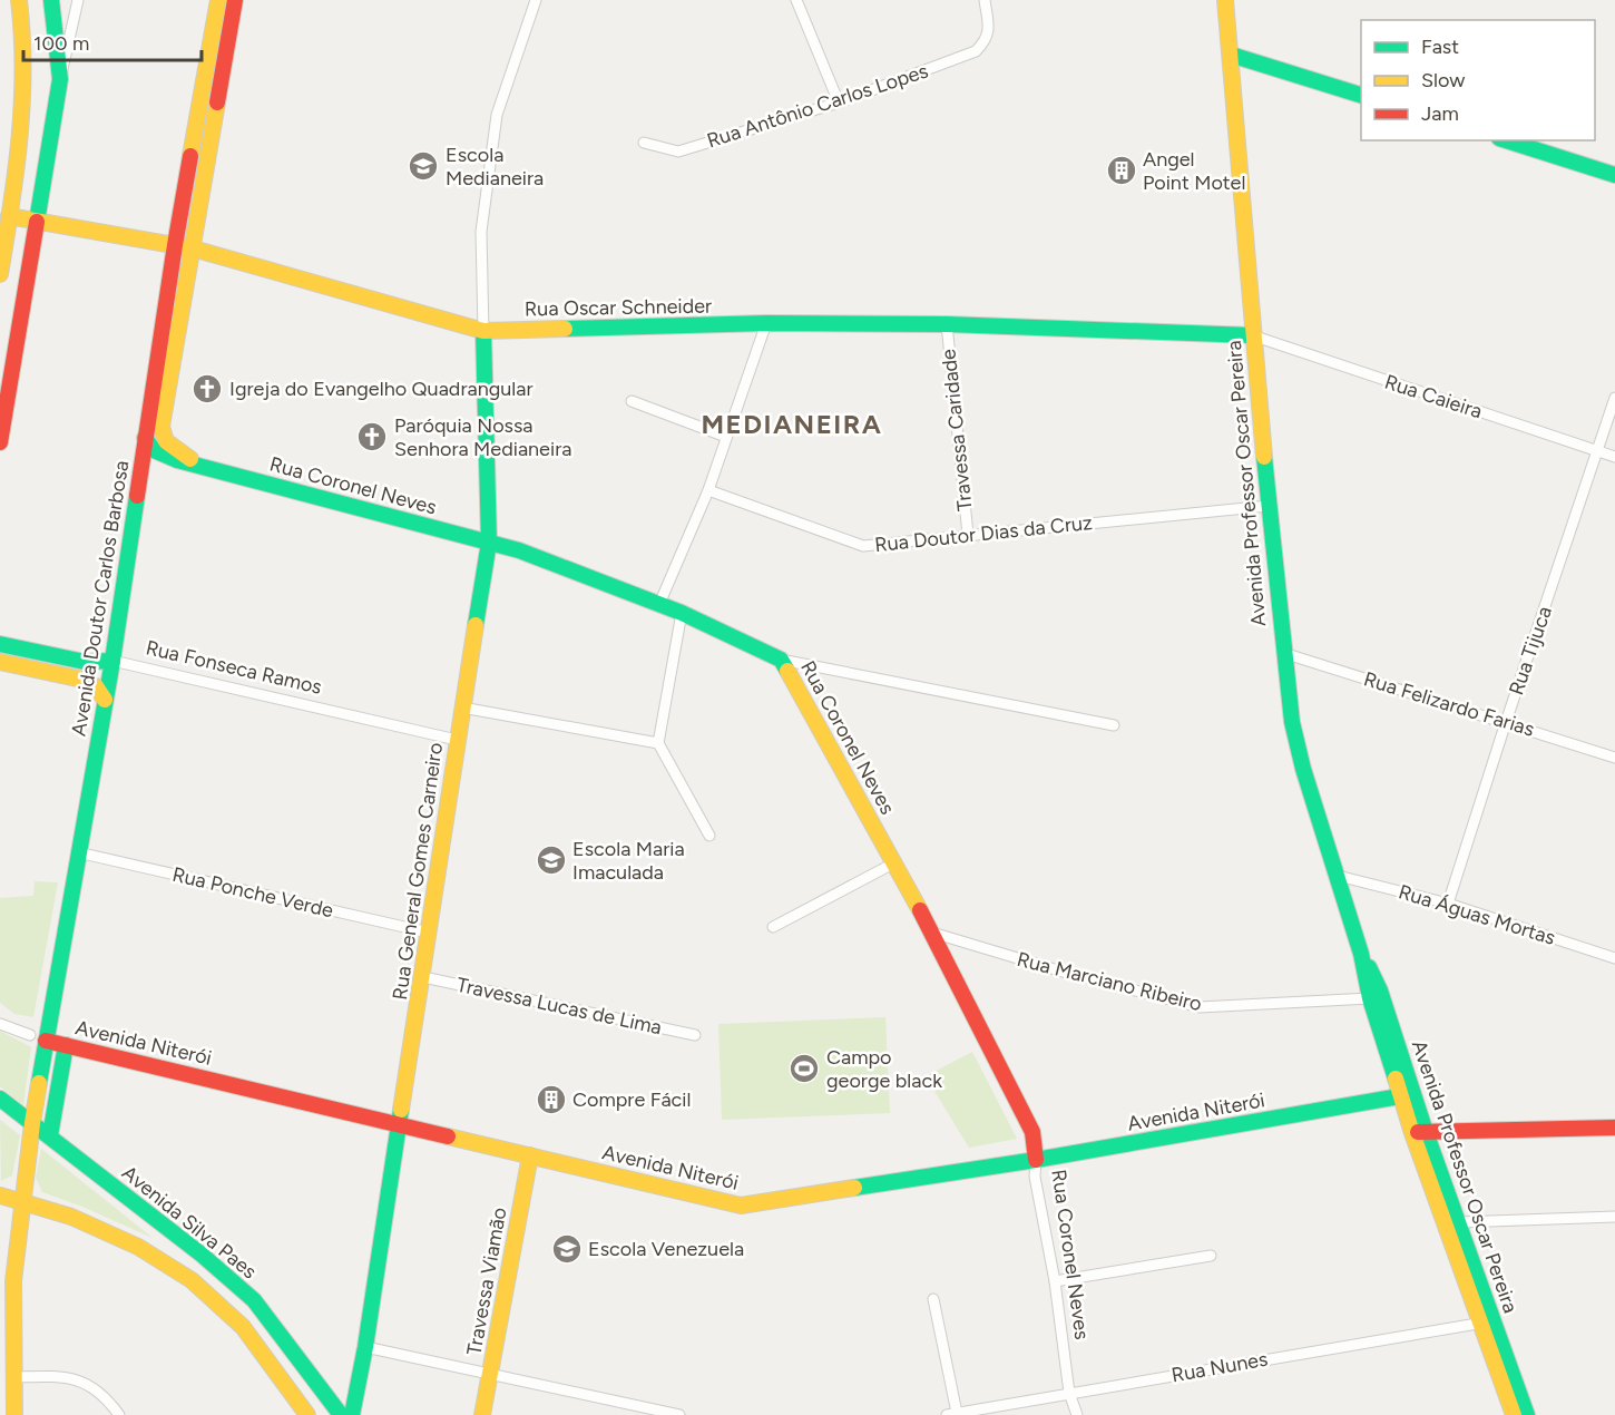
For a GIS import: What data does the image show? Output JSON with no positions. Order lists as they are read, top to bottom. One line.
{"streets":{"street":["Rua Antônio Carlos Lopes","Rua Oscar Schneider","Rua Caieira","Travessa Caridade","Avenida Professor Oscar Pereira","Rua Coronel Neves","Rua Doutor Dias da Cruz","Avenida Doutor Carlos Barbosa","Rua Tijuca","Rua Fonseca Ramos","Rua Felizardo Farias","Rua General Gomes Carneiro","Rua Ponche Verde","Rua Águas Mortas","Rua Marciano Ribeiro","Travessa Lucas de Lima","Avenida Niterói","Avenida Silva Paes","Travessa Viamão","Rua Nunes"]},"crossings":[["Rua Oscar Schneider","Rua Caieira"],["Rua Oscar Schneider","Travessa Caridade"],["Rua Oscar Schneider","Avenida Professor Oscar Pereira"],["Rua Oscar Schneider","Avenida Doutor Carlos Barbosa"],["Rua Oscar Schneider","Rua General Gomes Carneiro"],["Rua Caieira","Avenida Professor Oscar Pereira"],["Rua Caieira","Rua Tijuca"],["Travessa Caridade","Rua Doutor Dias da Cruz"],["Avenida Professor Oscar Pereira","Rua Doutor Dias da Cruz"],["Avenida Professor Oscar Pereira","Rua Felizardo Farias"],["Avenida Professor Oscar Pereira","Rua Águas Mortas"],["Avenida Professor Oscar Pereira","Rua Marciano Ribeiro"],["Avenida Professor Oscar Pereira","Avenida Niterói"],["Avenida Professor Oscar Pereira","Rua Nunes"],["Rua Coronel Neves","Avenida Doutor Carlos Barbosa"],["Rua Coronel Neves","Rua General Gomes Carneiro"],["Rua Coronel Neves","Rua Marciano Ribeiro"],["Rua Coronel Neves","Avenida Niterói"],["Rua Coronel Neves","Rua Nunes"],["Avenida Doutor Carlos Barbosa","Rua Fonseca Ramos"],["Avenida Doutor Carlos Barbosa","Rua Ponche Verde"],["Avenida Doutor Carlos Barbosa","Avenida Niterói"],["Avenida Doutor Carlos Barbosa","Avenida Silva Paes"],["Rua Tijuca","Rua Felizardo Farias"],["Rua Tijuca","Rua Águas Mortas"],["Rua Fonseca Ramos","Rua General Gomes Carneiro"],["Rua General Gomes Carneiro","Rua Ponche Verde"],["Rua General Gomes Carneiro","Travessa Lucas de Lima"],["Rua General Gomes Carneiro","Avenida Niterói"],["Avenida Niterói","Travessa Viamão"]],"districts":["MEDIANEIRA"],"places":{"school or university":["Escola Medianeira","Escola Maria Imaculada","Escola Venezuela"],"building":["Angel Point Motel","Compre Fácil"],"church":["Igreja do Evangelho Quadrangular","Paróquia Nossa Senhora Medianeira"],"sports":["Campo george black"]},"legend":["Fast","Slow","Jam"],"scale_bar":"100 m"}
